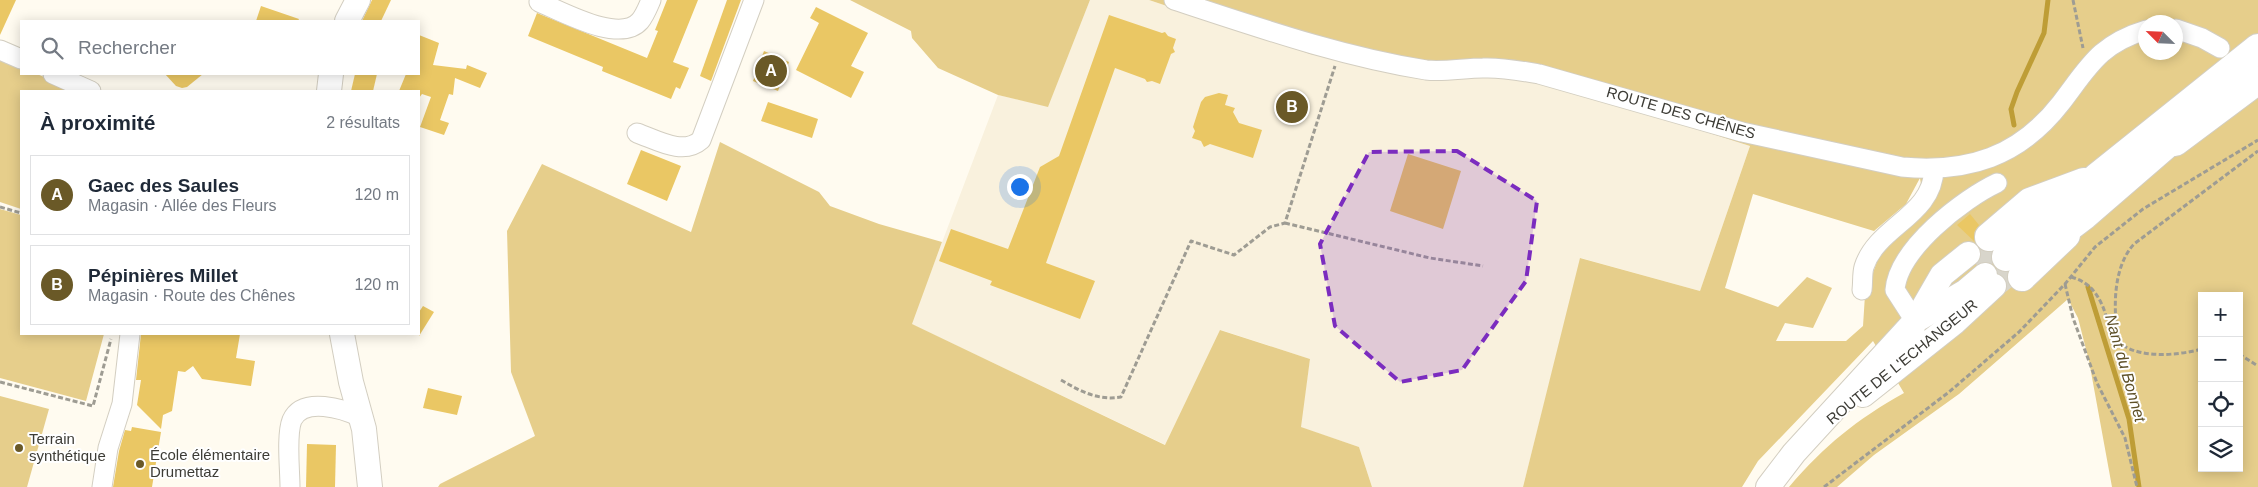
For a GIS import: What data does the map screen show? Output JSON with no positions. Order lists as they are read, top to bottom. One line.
{"streets":{"main road":["ROUTE DE L'ECHANGEUR"],"street":["ROUTE DES CHÊNES"]},"water":["Nant du Bonnet"],"places":["Terrain synthétique","École élémentaire Drumettaz"],"north":"top left","page":{"search":"Rechercher","pins":["A","B"],"heading":["À proximité","2 résultats"],"list":[{"mark":"A","name":"Gaec des Saules","note":"Magasin · Allée des Fleurs","value":"120 m"},{"mark":"B","name":"Pépinières Millet","note":"Magasin · Route des Chênes","value":"120 m"}],"map_buttons":["+","−"]}}
